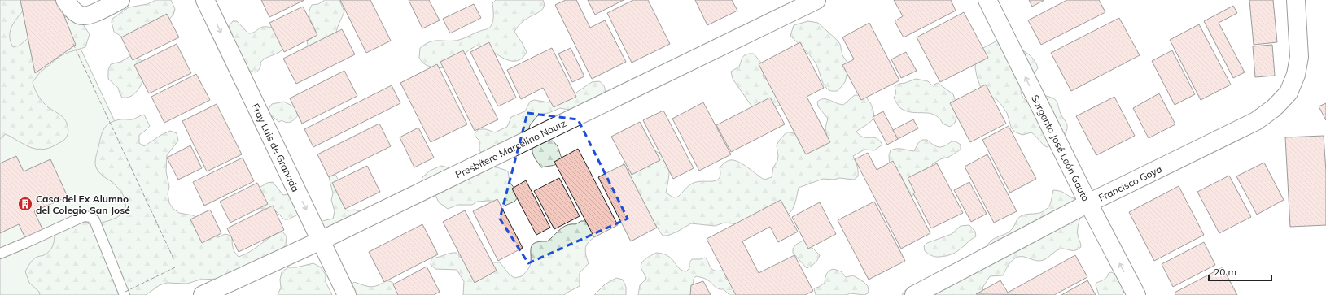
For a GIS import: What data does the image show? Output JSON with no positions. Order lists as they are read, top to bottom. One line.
{"streets":{"street":["Fray Luis de Granada","Sargento José León Gauto","Presbítero Marcelino Noutz","Francisco Goya"]},"crossings":[["Fray Luis de Granada","Presbítero Marcelino Noutz"],["Sargento José León Gauto","Francisco Goya"]],"one_way":["Fray Luis de Granada","Sargento José León Gauto"],"places":{"building":["Casa del Ex Alumno del Colegio San José"]},"scale_bar":"20 m"}
